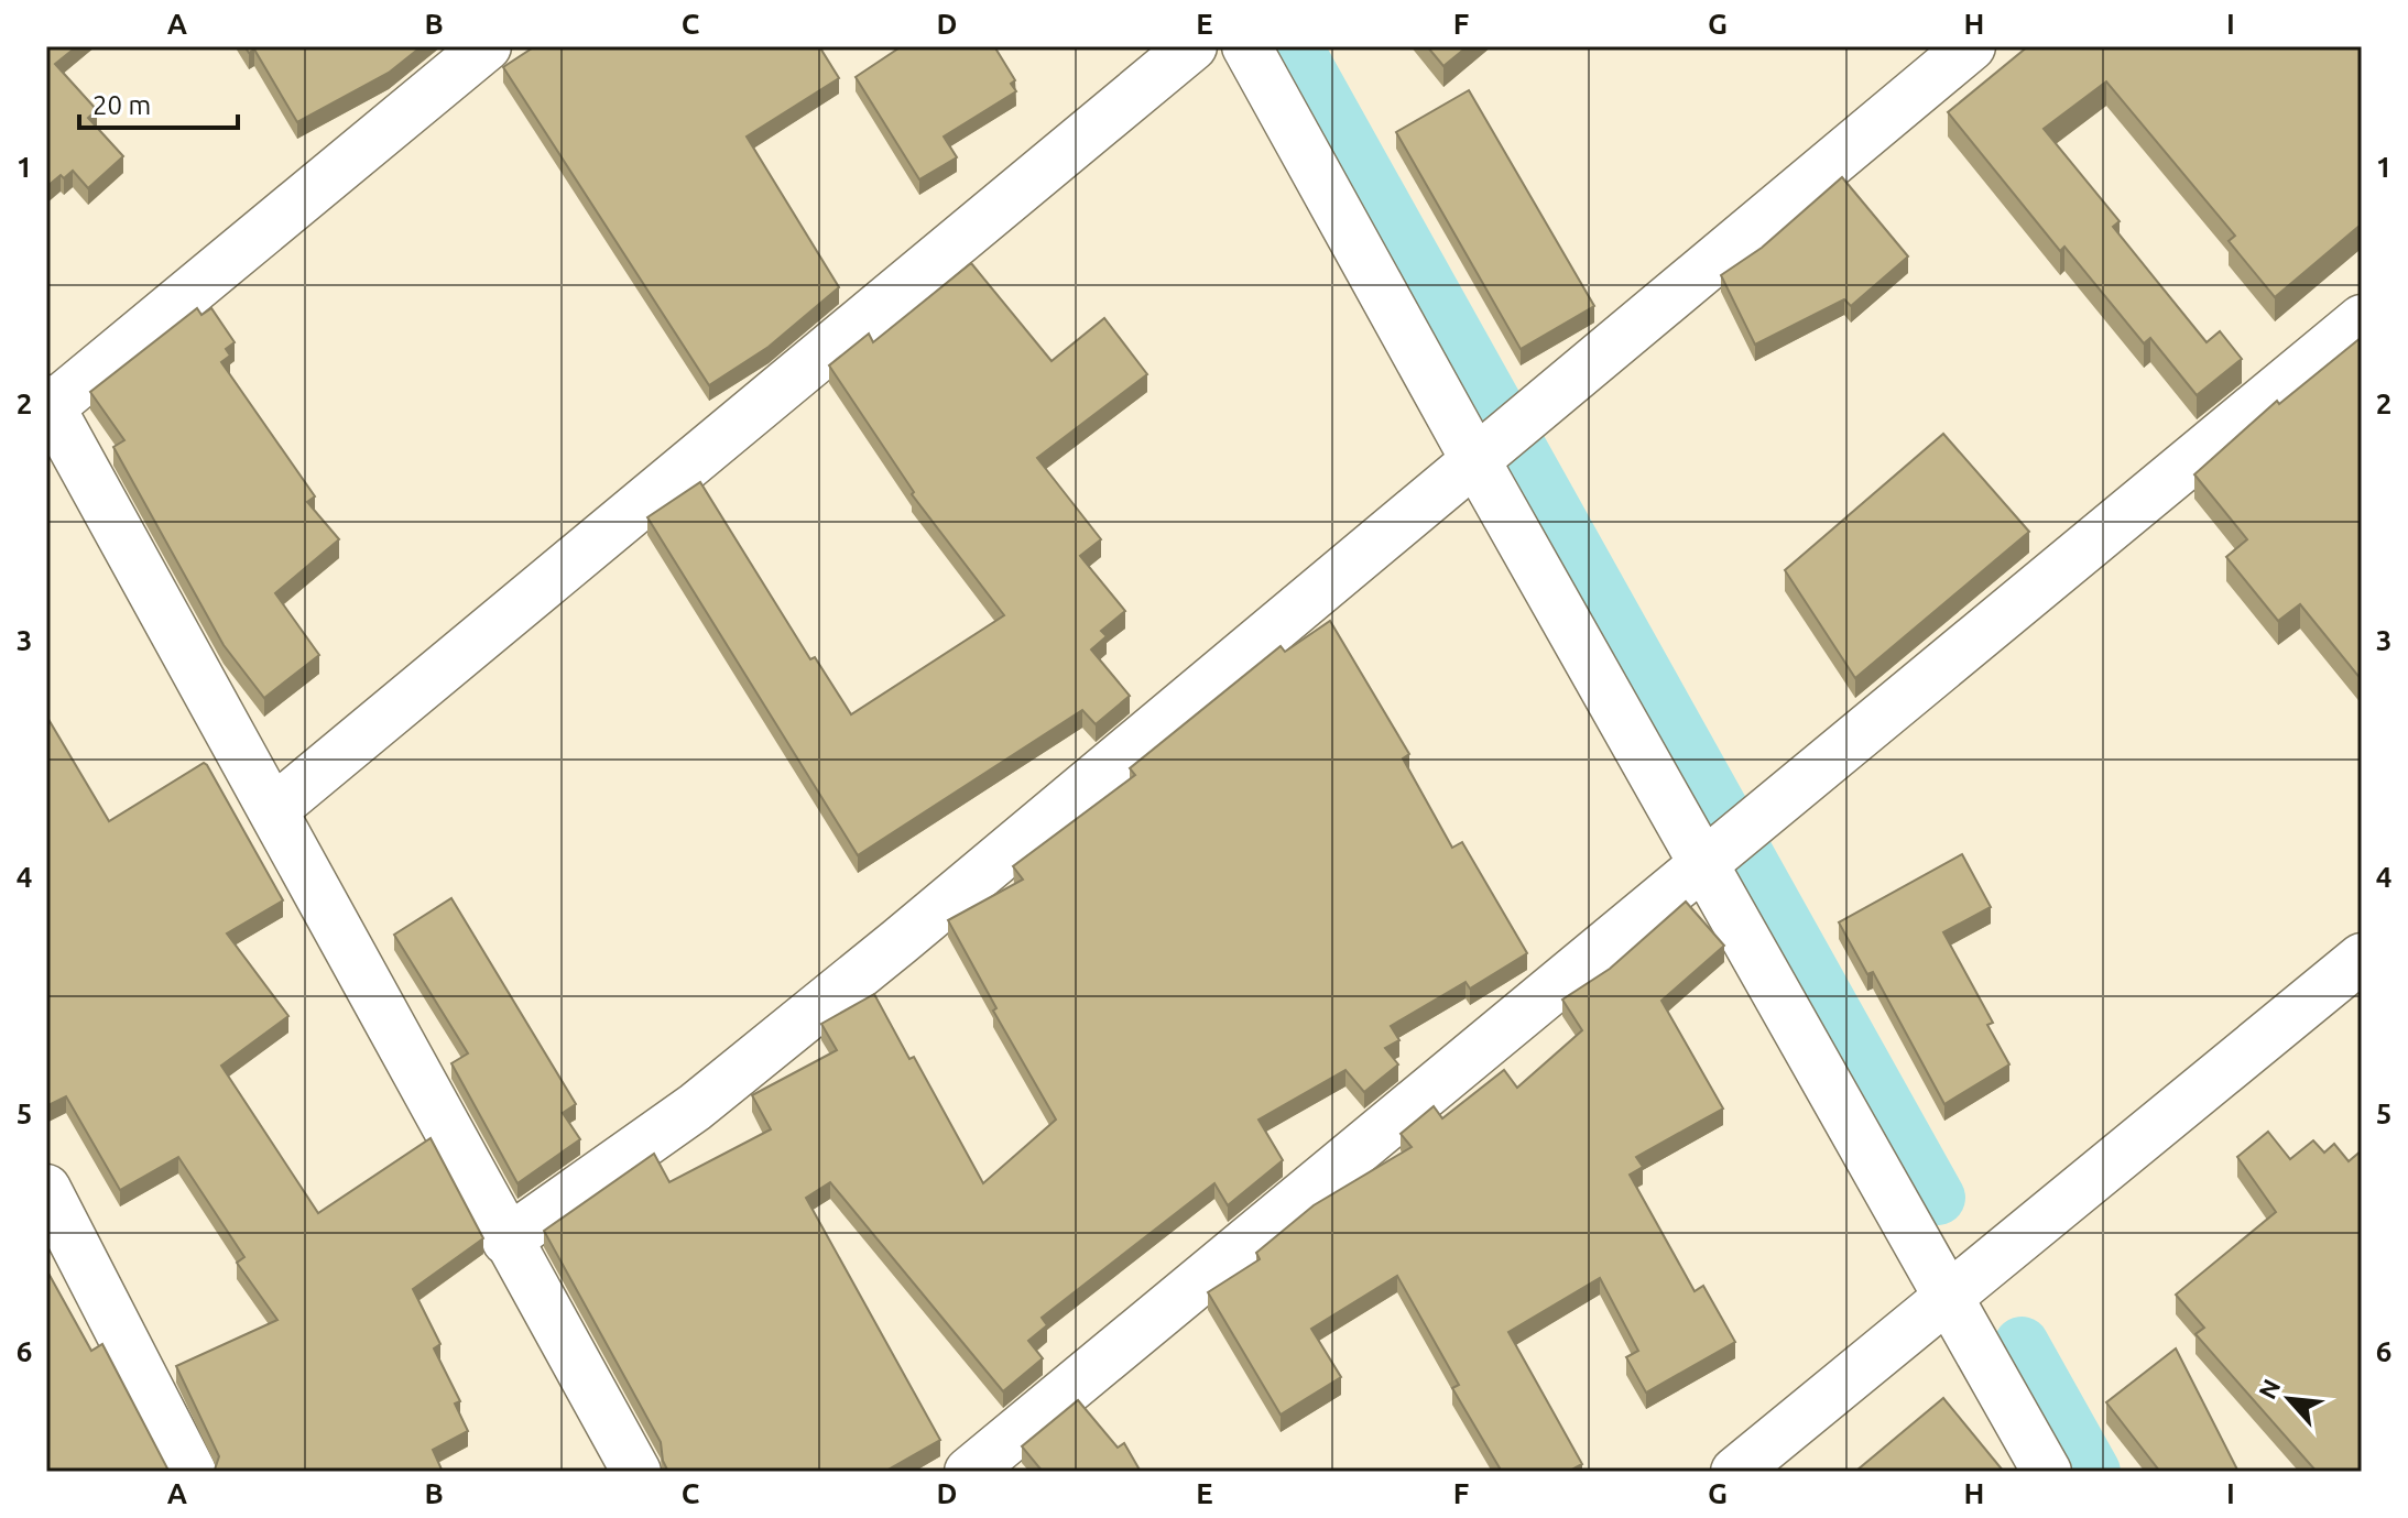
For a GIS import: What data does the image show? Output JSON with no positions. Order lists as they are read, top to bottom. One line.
{"scale_bar":"20 m","north":"top left","grid":{"columns":["A","B","C","D","E","F","G","H","I"],"rows":["1","2","3","4","5","6"]}}
